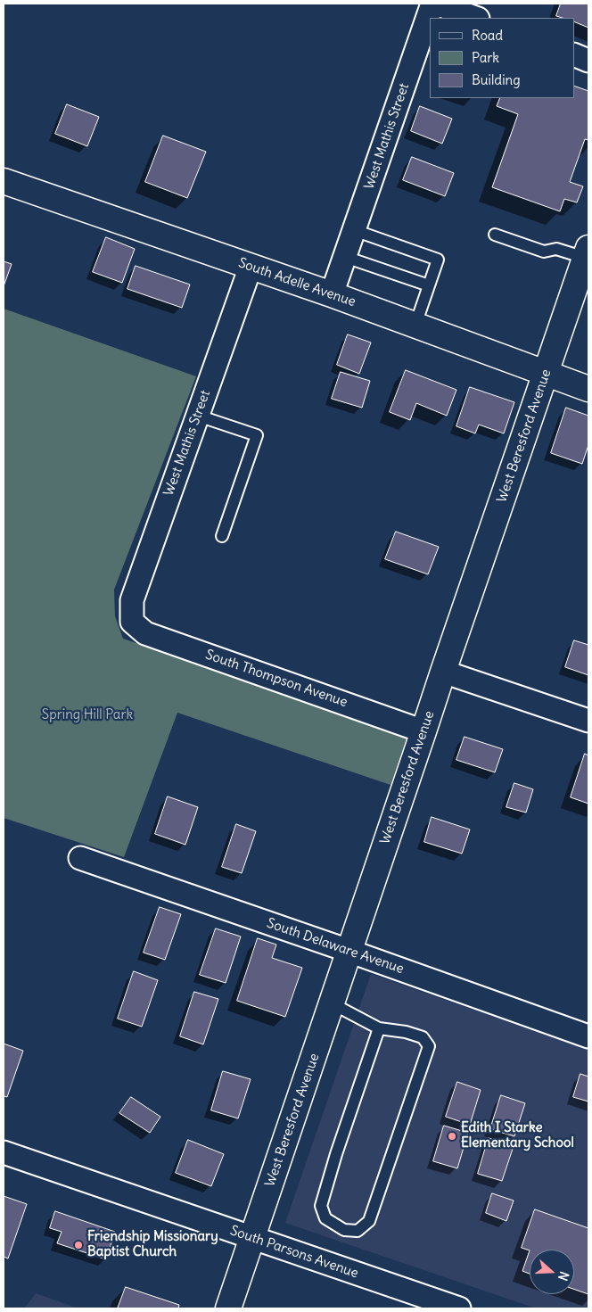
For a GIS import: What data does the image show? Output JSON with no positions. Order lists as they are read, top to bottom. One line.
{"streets":{"street":["West Mathis Street","South Adelle Avenue","West Beresford Avenue","South Thompson Avenue","South Delaware Avenue","South Parsons Avenue"]},"crossings":[["West Mathis Street","South Adelle Avenue"],["West Mathis Street","South Thompson Avenue"],["South Adelle Avenue","West Beresford Avenue"],["West Beresford Avenue","South Thompson Avenue"],["West Beresford Avenue","South Delaware Avenue"],["West Beresford Avenue","South Parsons Avenue"]],"parks":["Spring Hill Park"],"places":["Edith I Starke Elementary School","Friendship Missionary Baptist Church"],"legend":["Road","Park","Building"],"north":"right"}
